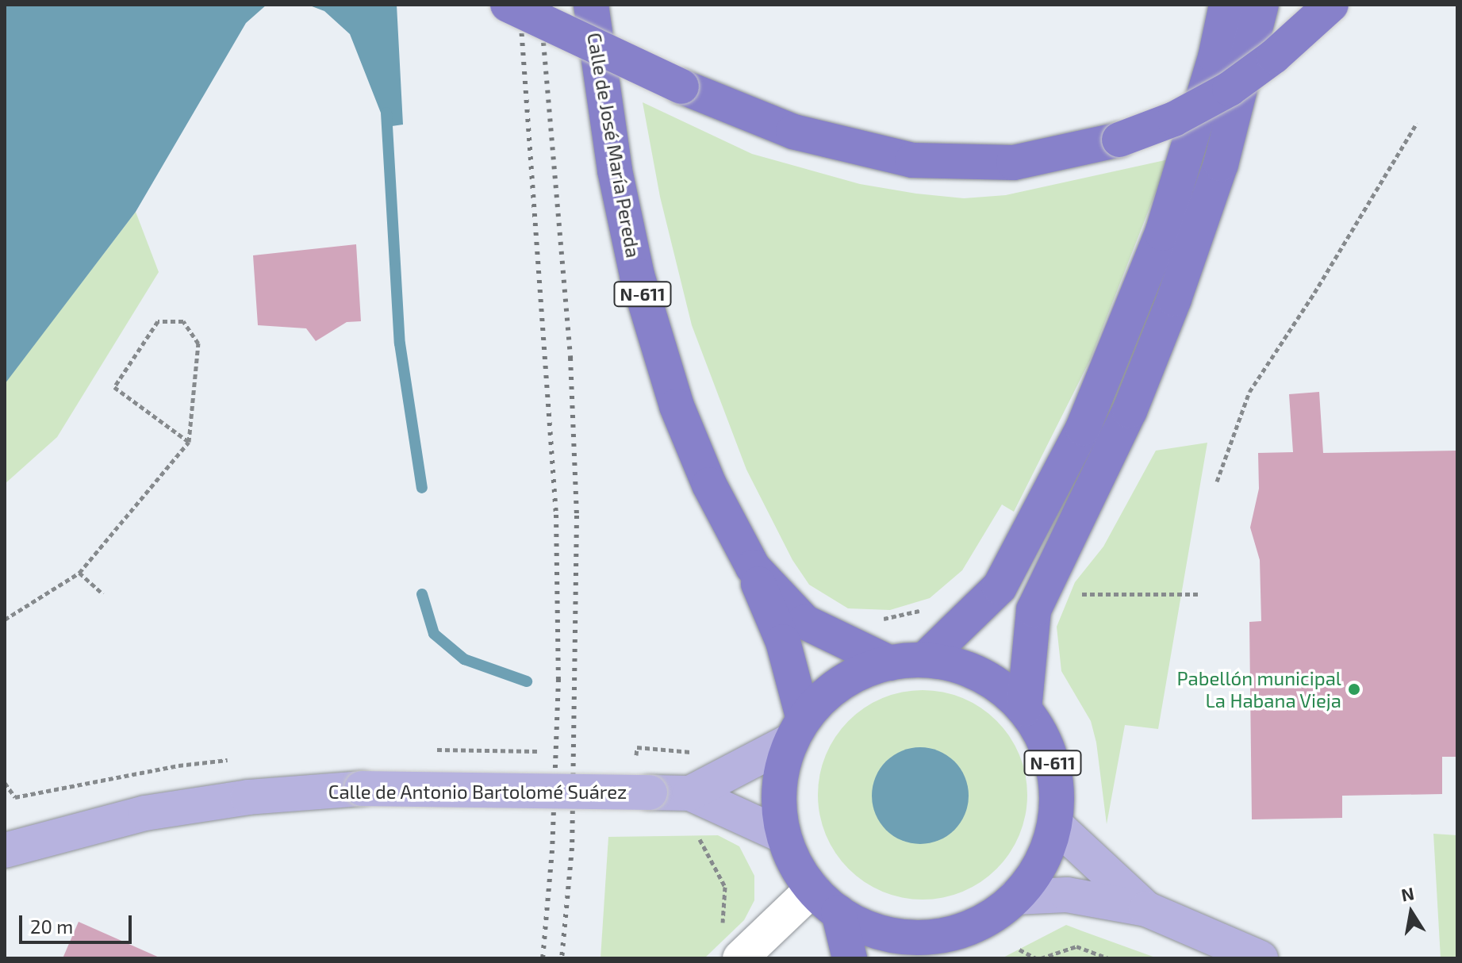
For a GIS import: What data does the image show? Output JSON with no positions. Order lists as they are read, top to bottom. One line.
{"streets":{"highway":["Calle de José María Pereda","N-611"],"main road":["Calle de Antonio Bartolomé Suárez"]},"crossings":[["Calle de José María Pereda","N-611"],["Calle de José María Pereda","Calle de Antonio Bartolomé Suárez"],["N-611","Calle de Antonio Bartolomé Suárez"]],"places":["Pabellón municipal La Habana Vieja"],"scale_bar":"20 m","north":"top"}
